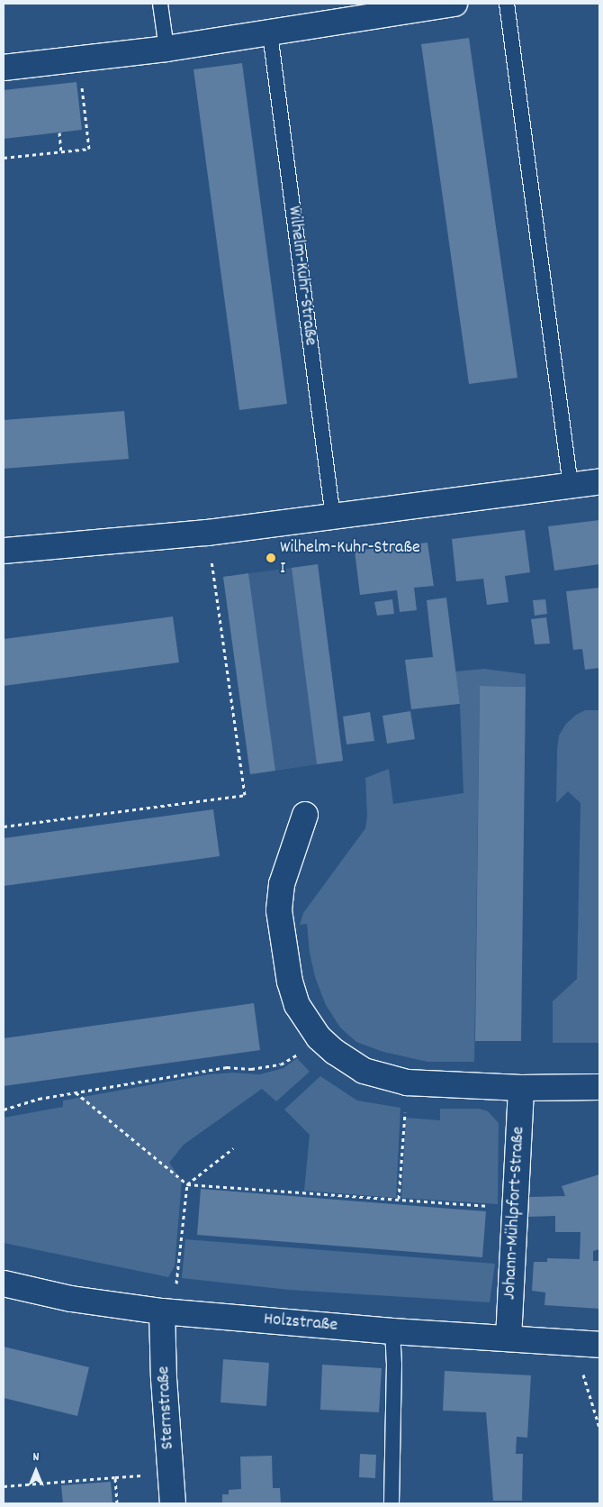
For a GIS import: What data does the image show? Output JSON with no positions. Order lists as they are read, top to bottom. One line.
{"streets":{"street":["Johann-Mühlpfort-Straße","Holzstraße","Sternstraße"],"lane":["Wilhelm-Kuhr-Straße"]},"crossings":[["Johann-Mühlpfort-Straße","Holzstraße"],["Holzstraße","Sternstraße"]],"places":["Wilhelm-Kuhr-Straße I"],"north":"top"}
